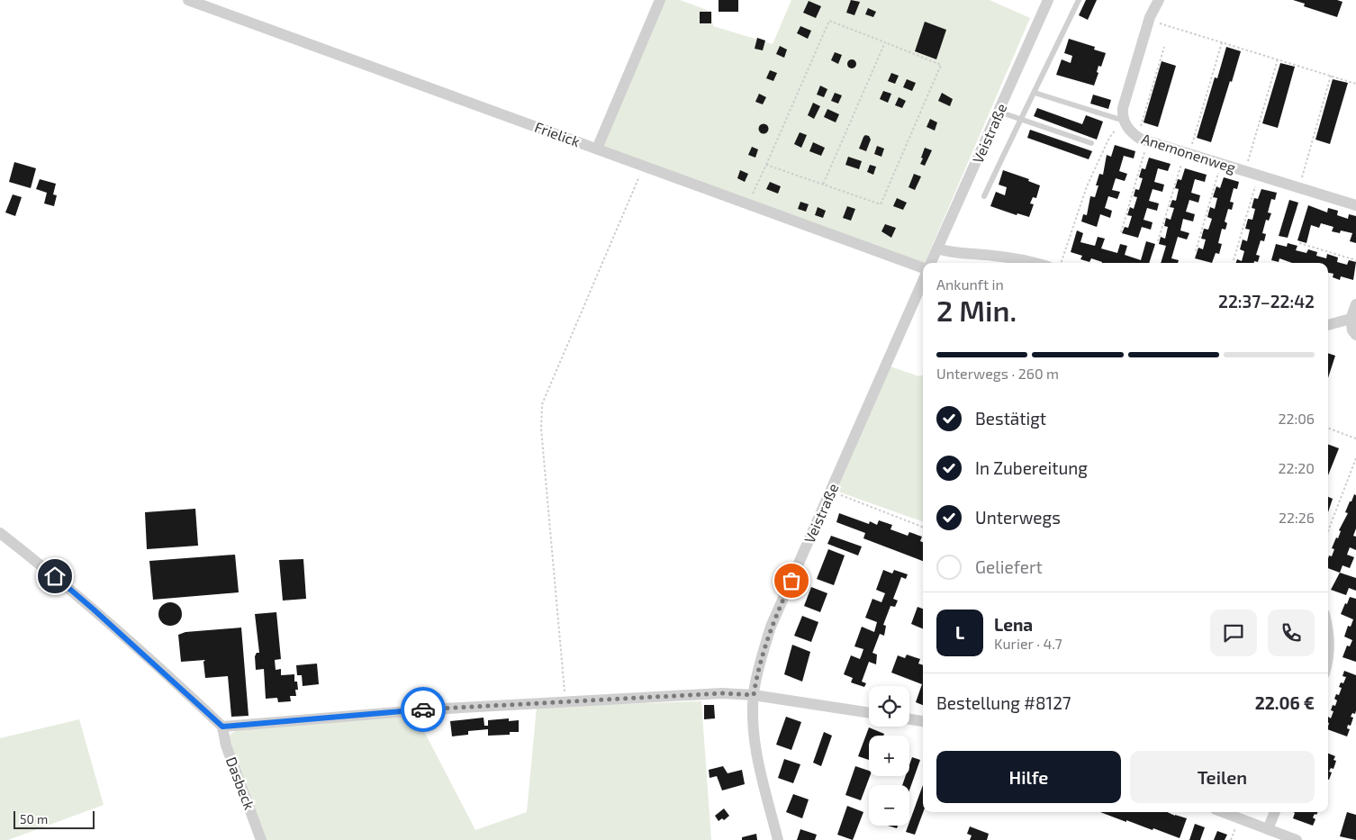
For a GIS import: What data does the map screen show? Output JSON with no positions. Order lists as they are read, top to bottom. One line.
{"streets":{"street":["Veistraße","Frielick","Anemonenweg","Dasbeck"]},"scale_bar":"50 m","page":{"heading":["2 Min.","Ankunft in","22:37–22:42"],"panel":["Lena","Kurier · 4.7","Bestellung #8127","22.06 €"],"bar":"Unterwegs · 260 m","list":[["Bestätigt","22:06"],["In Zubereitung","22:20"],["Unterwegs","22:26"],"Geliefert"],"round":"L","map_buttons":["+","−"],"buttons":["Hilfe","Teilen"],"scale":"50 m"}}
